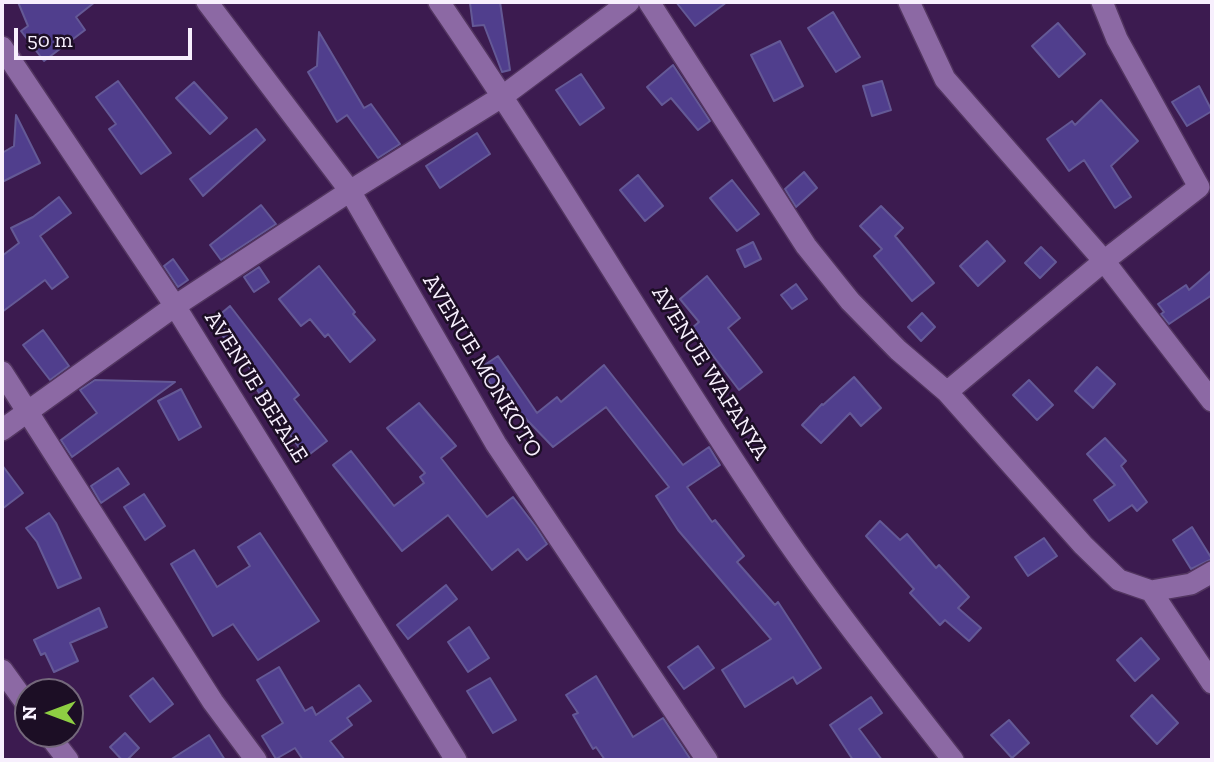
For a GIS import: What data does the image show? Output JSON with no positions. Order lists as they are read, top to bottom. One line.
{"streets":{"street":["AVENUE MONKOTO","AVENUE WAFANYA","AVENUE BEFALE"]},"scale_bar":"50 m","north":"left"}
